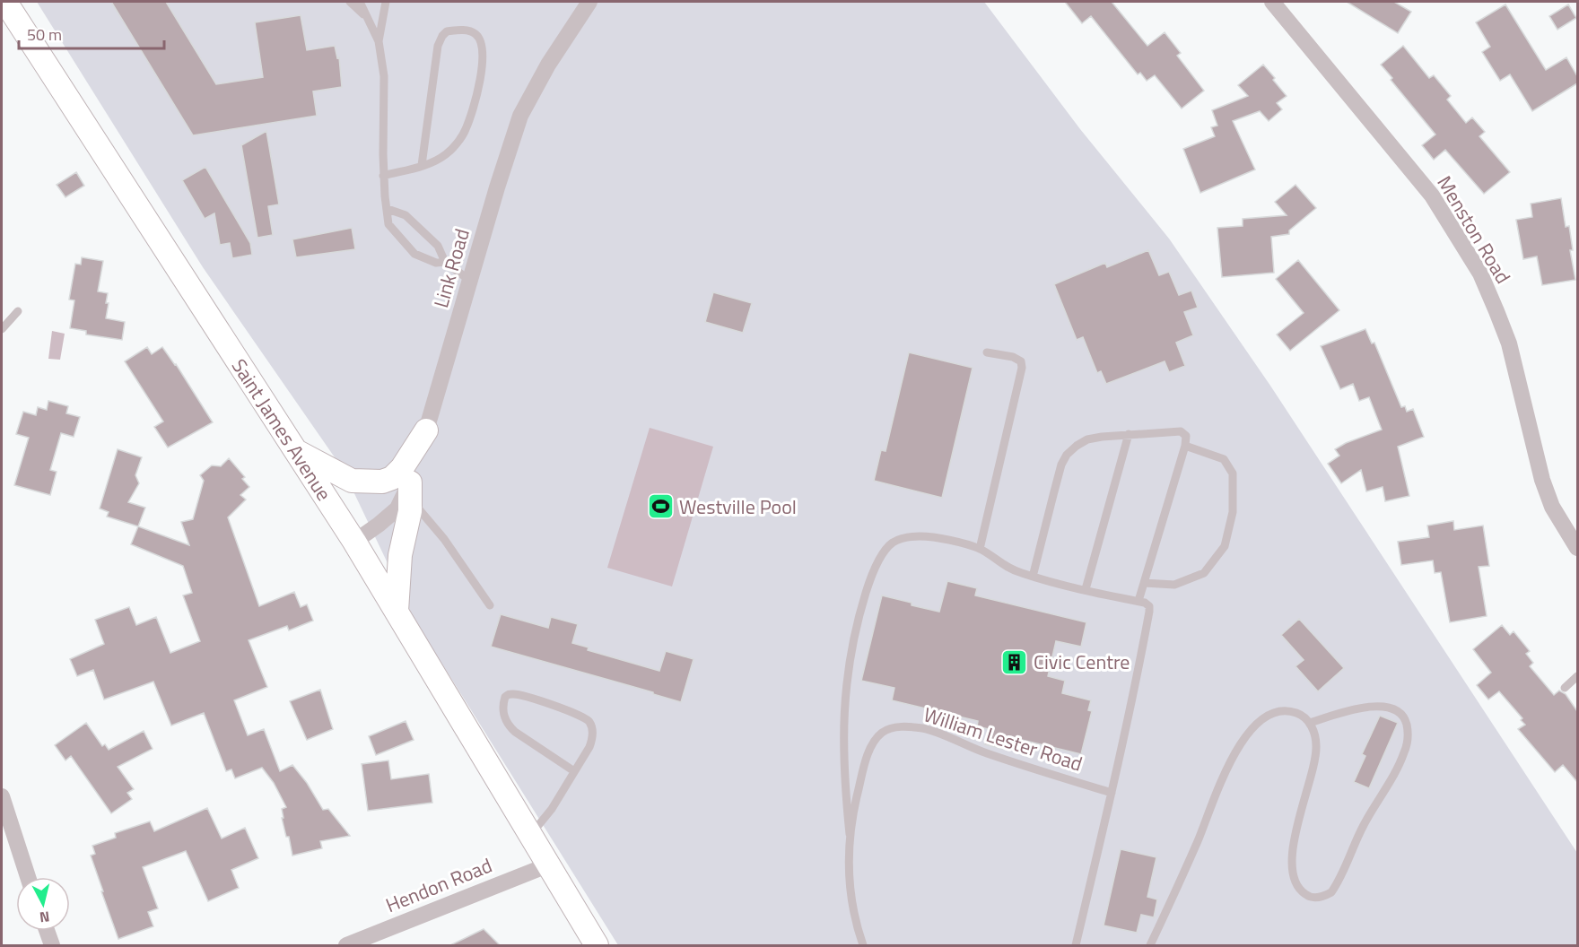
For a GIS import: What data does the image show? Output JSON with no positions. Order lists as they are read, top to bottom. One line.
{"streets":{"main road":["Saint James Avenue"],"street":["Menston Road","Link Road","Hendon Road"],"lane":["William Lester Road"]},"crossings":[["Link Road","Saint James Avenue"],["Saint James Avenue","Hendon Road"]],"places":{"sports":["Westville Pool"],"building":["Civic Centre"]},"scale_bar":"50 m","north":"bottom"}
